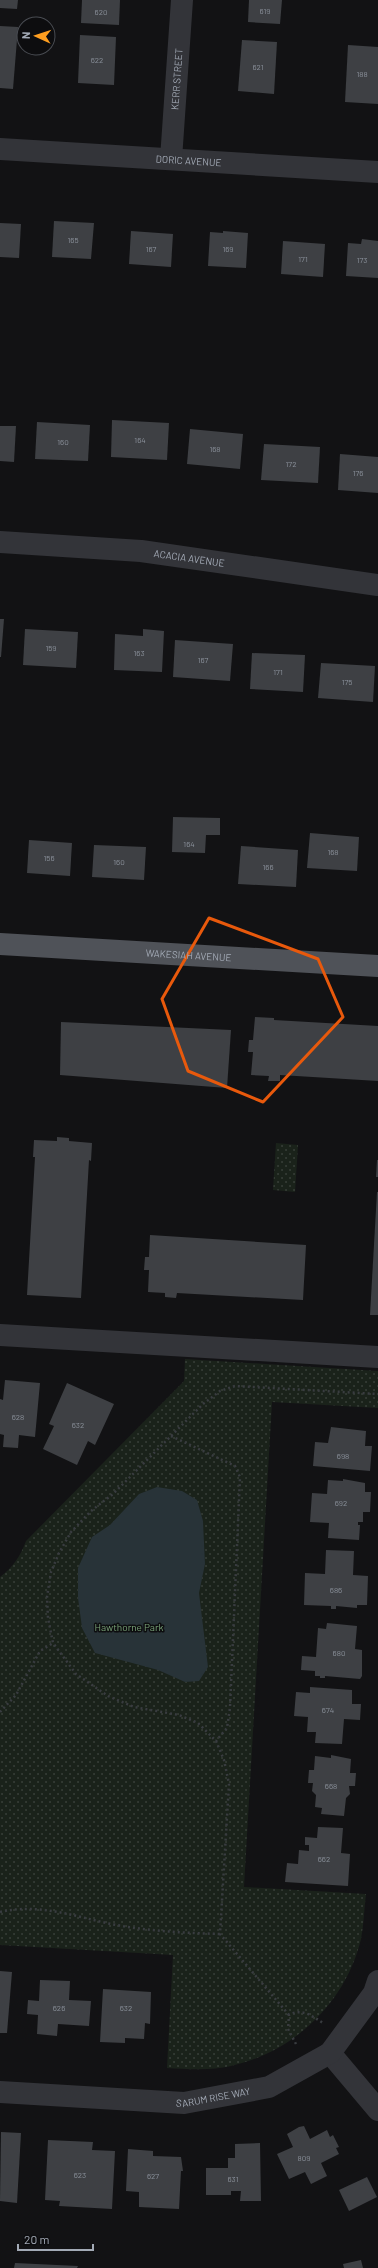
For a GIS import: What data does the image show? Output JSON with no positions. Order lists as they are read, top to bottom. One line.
{"streets":{"main road":["WAKESIAH AVENUE"],"street":["KERR STREET","DORIC AVENUE","ACACIA AVENUE","SARUM RISE WAY"]},"crossings":[["KERR STREET","DORIC AVENUE"]],"parks":["Hawthorne Park"],"house_numbers":["619","620","622","621","188","165","167","169","171","173","164","160","168","172","176","159","163","167","171","175","164","168","156","160","166","628","632","698","692","686","680","674","668","662","626","632","809","623","627","631"],"scale_bar":"20 m","north":"left"}
